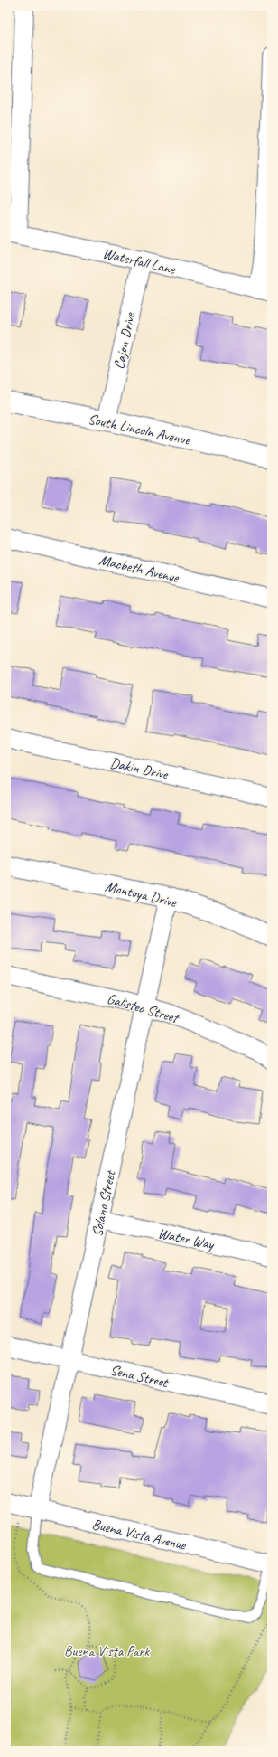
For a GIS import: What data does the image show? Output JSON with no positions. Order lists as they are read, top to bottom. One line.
{"streets":{"street":["Waterfall Lane","Cajon Drive","South Lincoln Avenue","Macbeth Avenue","Dakin Drive","Montoya Drive","Galisteo Street","Solano Street","Water Way","Sena Street","Buena Vista Avenue"]},"crossings":[["Waterfall Lane","Cajon Drive"],["Cajon Drive","South Lincoln Avenue"],["Montoya Drive","Solano Street"],["Galisteo Street","Solano Street"],["Solano Street","Water Way"],["Solano Street","Sena Street"],["Solano Street","Buena Vista Avenue"]],"parks":["Buena Vista Park"]}
